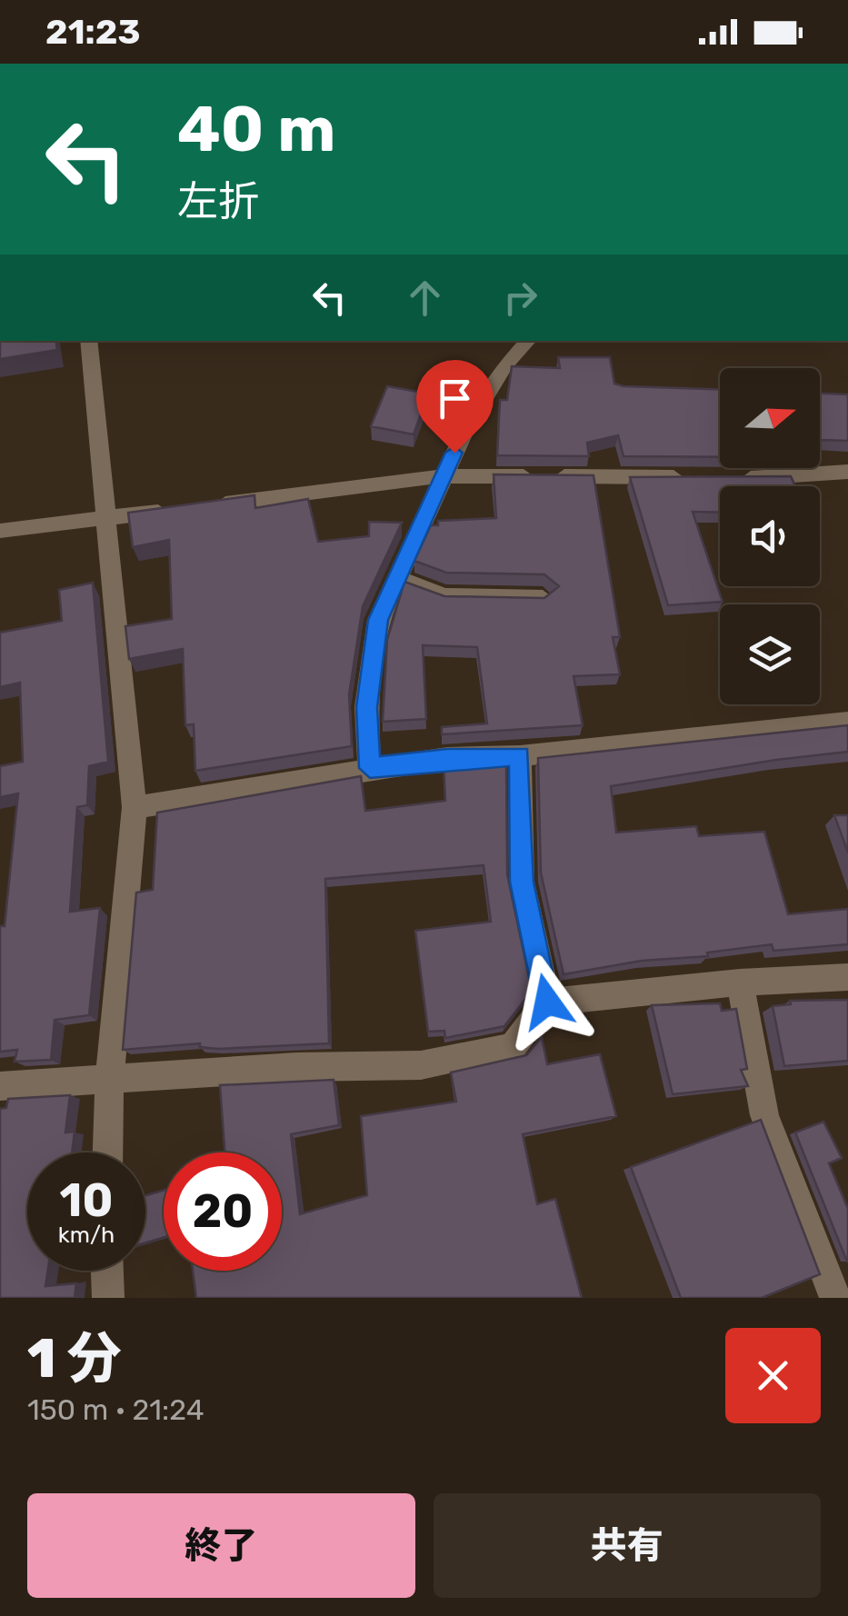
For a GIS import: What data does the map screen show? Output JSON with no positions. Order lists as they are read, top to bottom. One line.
{"north":"right","page":{"status":"21:23","turn":["40 m","左折"],"speed":"10 km/h","limit":"20","heading":["1 分","150 m · 21:24"],"buttons":["終了","共有"]}}
